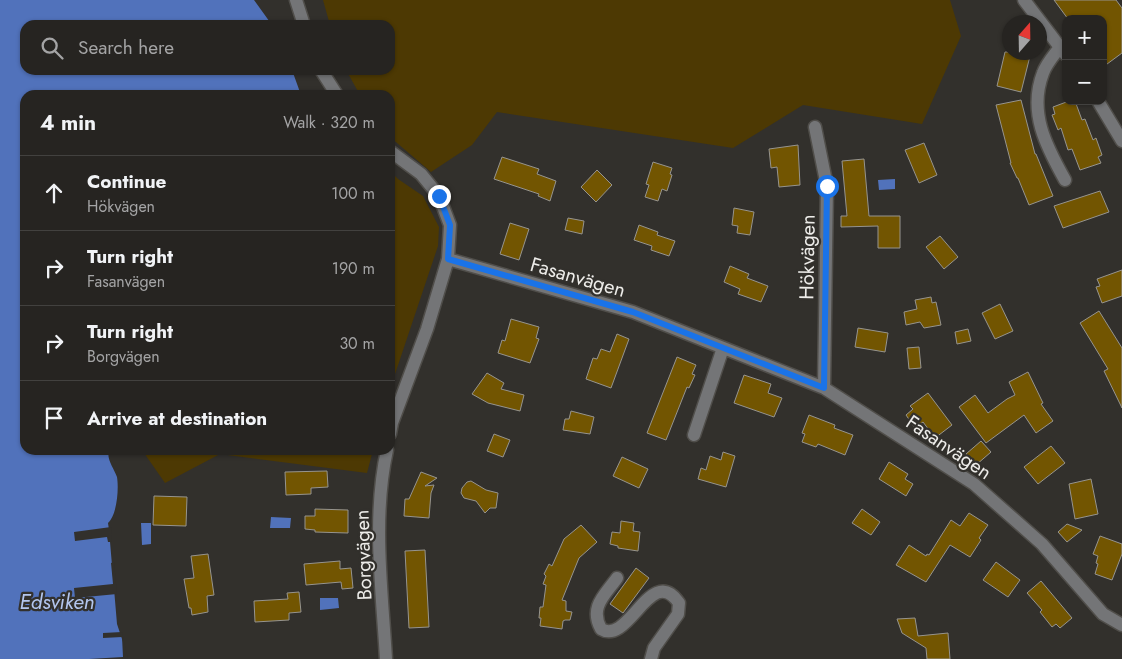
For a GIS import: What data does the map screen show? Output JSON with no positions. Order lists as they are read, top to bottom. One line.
{"streets":{"street":["Hökvägen","Fasanvägen","Borgvägen"]},"crossings":[["Hökvägen","Fasanvägen"]],"water":["Edsviken"],"north":"top","page":{"map_buttons":["+","−"],"search":"Search here","heading":["4 min","Walk · 320 m"],"list":[["Continue","Hökvägen","100 m"],["Turn right","Fasanvägen","190 m"],["Turn right","Borgvägen","30 m"],"Arrive at destination"]}}
